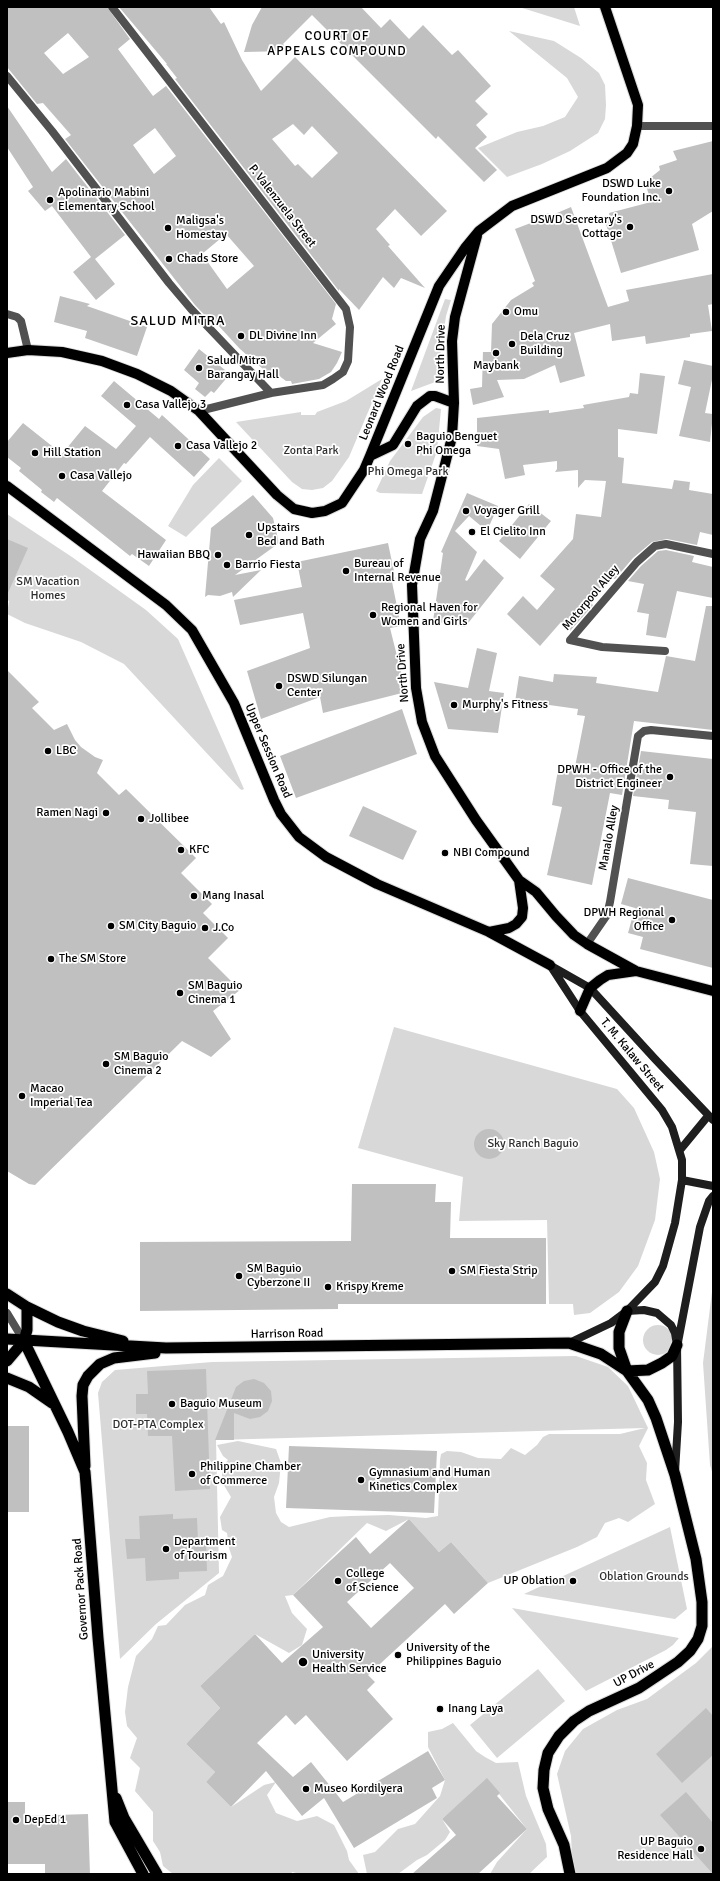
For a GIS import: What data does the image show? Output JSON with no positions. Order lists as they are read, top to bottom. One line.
{"streets":{"highway":["Harrison Road","Governor Pack Road","UP Drive"],"main road":["North Drive","Leonard Wood Road","Upper Session Road","T. M. Kalaw Street"],"street":["P. Valenzuela Street","Motorpool Alley","Manalo Alley"]},"crossings":[["P. Valenzuela Street","Leonard Wood Road"],["North Drive","Leonard Wood Road"],["North Drive","Manalo Alley"],["Upper Session Road","T. M. Kalaw Street"],["T. M. Kalaw Street","Harrison Road"],["T. M. Kalaw Street","UP Drive"],["Harrison Road","Governor Pack Road"],["Harrison Road","UP Drive"]],"districts":["COURT OF APPEALS COMPOUND","SALUD MITRA"],"parks":["Zonta Park","Phi Omega Park","SM Vacation Homes","Sky Ranch Baguio","DOT-PTA Complex","Oblation Grounds"],"places":["DSWD Luke Foundation Inc.","Apolinario Mabini Elementary School","DSWD Secretary's Cottage","Maligsa's Homestay","Chads Store","Omu","DL Divine Inn","Dela Cruz Building","Maybank","Salud Mitra Barangay Hall","Casa Vallejo 3","Baguio Benguet Phi Omega","Casa Vallejo 2","Hill Station","Casa Vallejo","Voyager Grill","El Cielito Inn","Upstairs Bed and Bath","Hawaiian BBQ","Barrio Fiesta","Bureau of Internal Revenue","Regional Haven for Women and Girls","DSWD Silungan Center","Murphy's Fitness","LBC","DPWH - Office of the District Engineer","Ramen Nagi","Jollibee","KFC","NBI Compound","Mang Inasal","DPWH Regional Office","SM City Baguio","J.Co","The SM Store","SM Baguio Cinema 1","SM Baguio Cinema 2","Macao Imperial Tea","SM Fiesta Strip","SM Baguio Cyberzone II","Krispy Kreme","Baguio Museum","Philippine Chamber of Commerce","Gymnasium and Human Kinetics Complex","Department of Tourism","College of Science","UP Oblation","University of the Philippines Baguio","University Health Service","Inang Laya","Museo Kordilyera","DepEd 1","UP Baguio Residence Hall"]}
